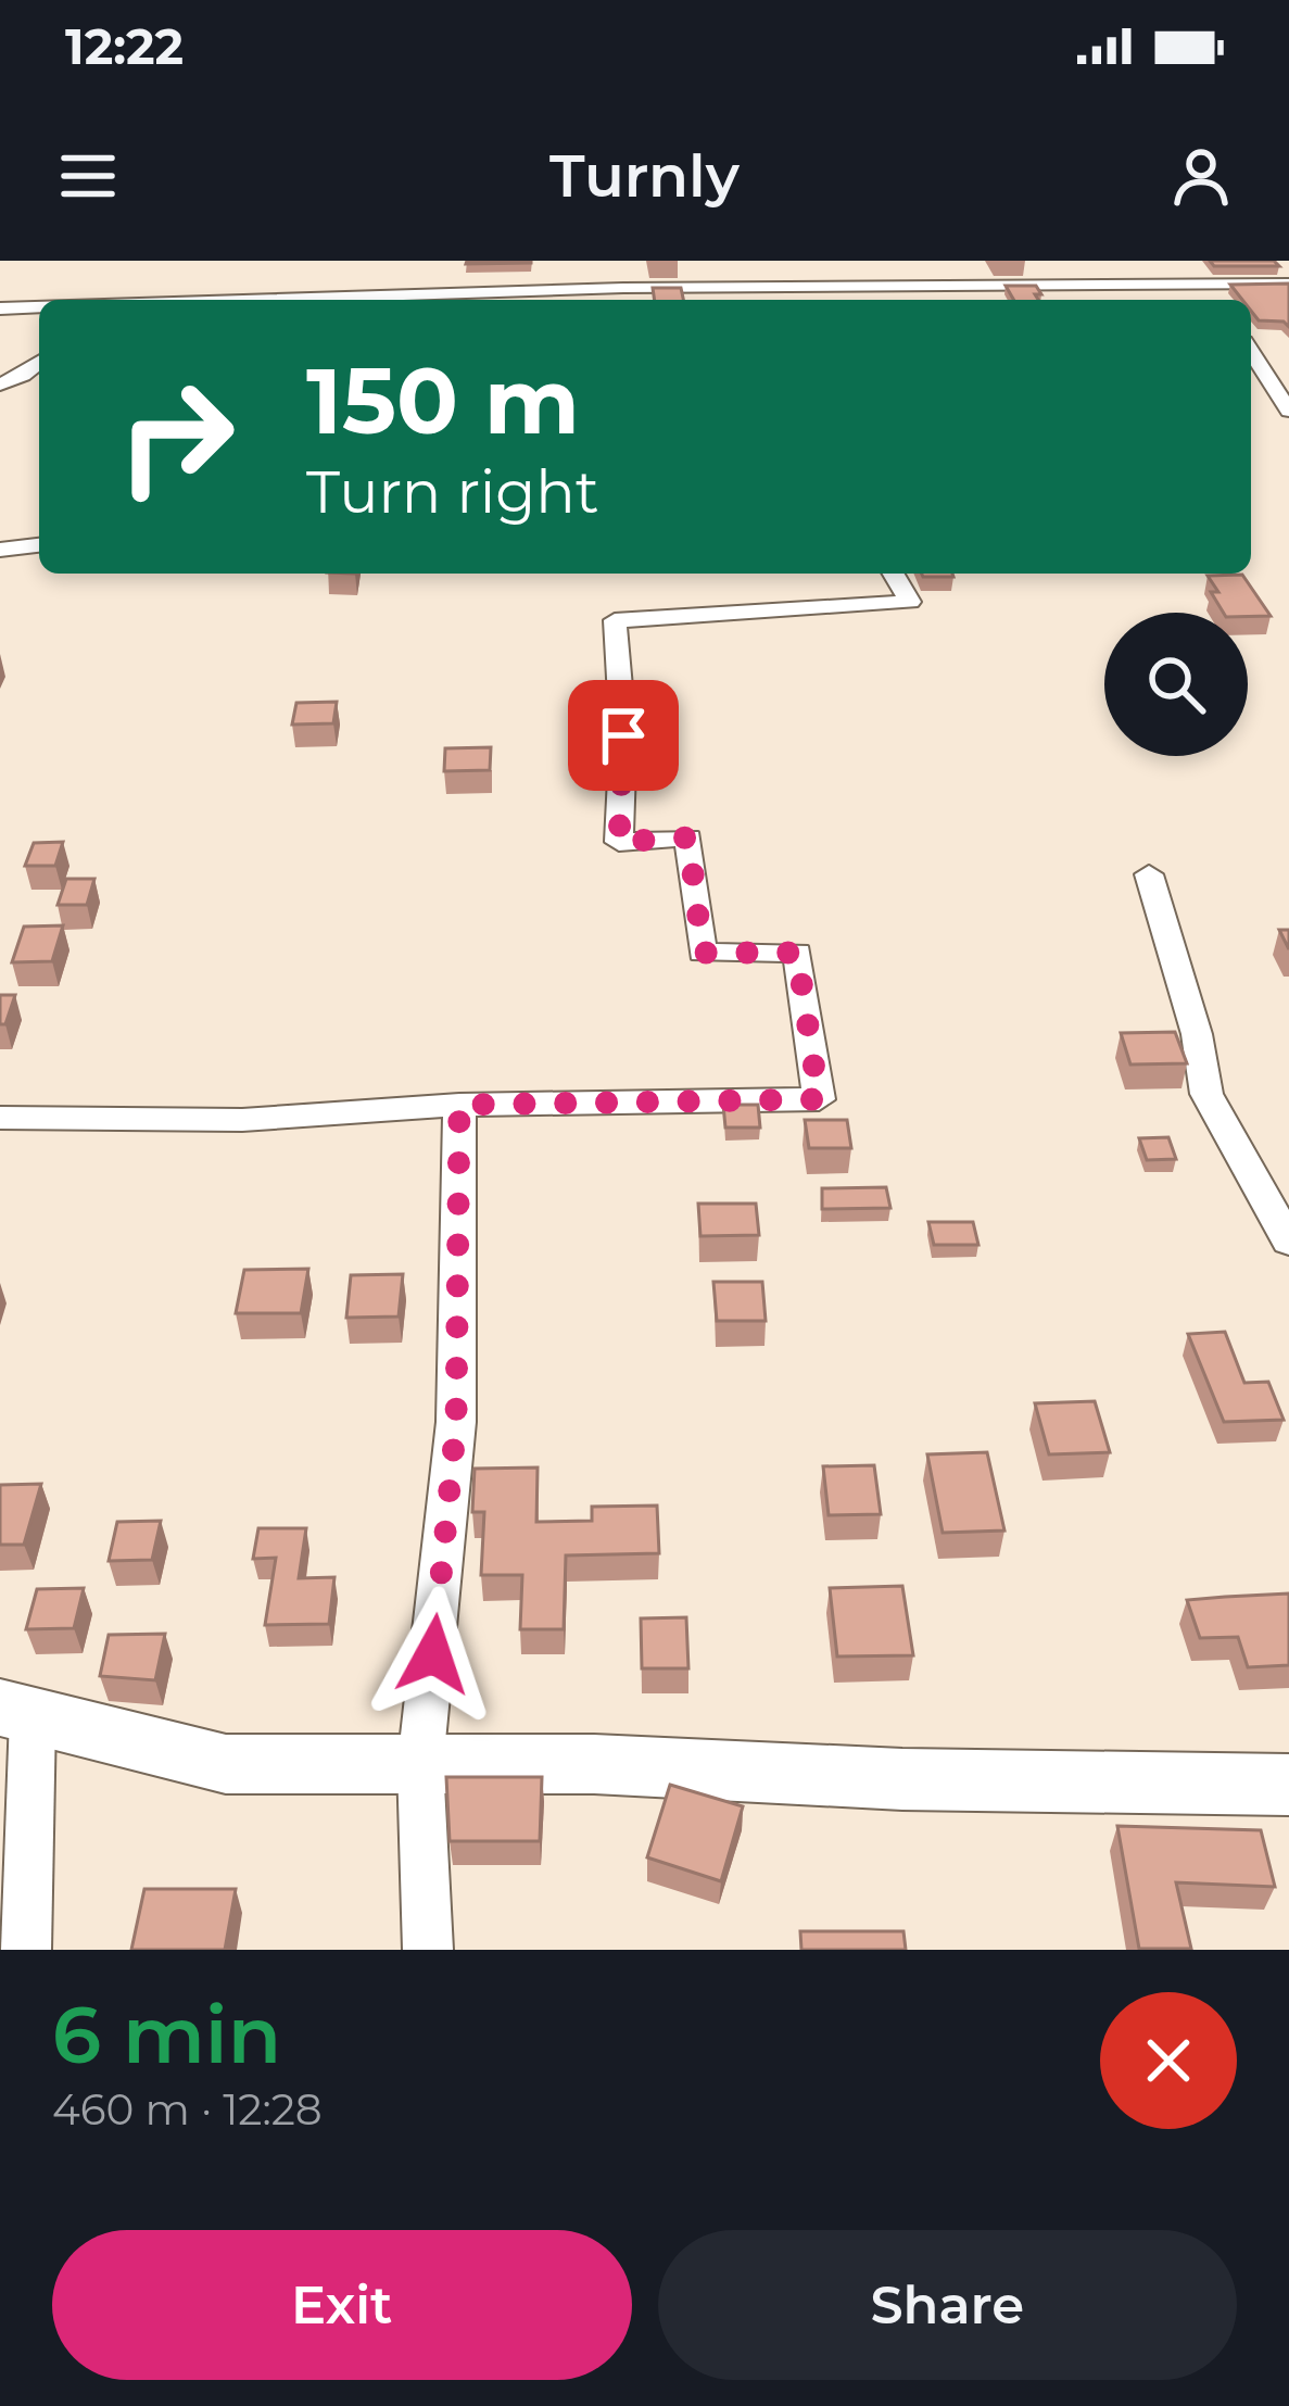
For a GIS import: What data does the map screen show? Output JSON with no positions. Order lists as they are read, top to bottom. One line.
{"page":{"status":"12:22","header":"Turnly","turn":["150 m","Turn right"],"heading":["6 min","460 m · 12:28"],"buttons":["Exit","Share"]}}
